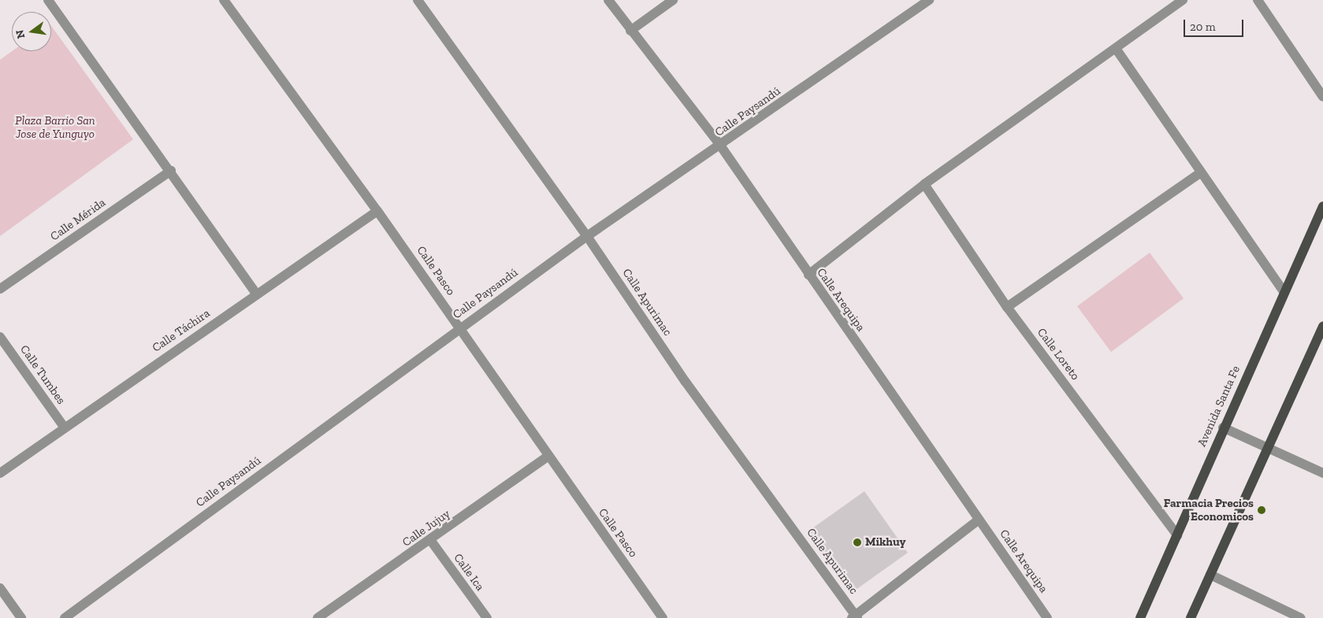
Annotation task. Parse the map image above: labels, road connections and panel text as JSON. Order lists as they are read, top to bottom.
{
  "streets": {
    "main road": ["Avenida Santa Fe"],
    "street": [
      "Calle Paysandú",
      "Calle Mérida",
      "Calle Pasco",
      "Calle Arequipa",
      "Calle Apurimac",
      "Calle Táchira",
      "Calle Loreto",
      "Calle Tumbes",
      "Calle Jujuy",
      "Calle Ica"
    ]
  },
  "crossings": [
    ["Calle Paysandú", "Calle Pasco"],
    ["Calle Paysandú", "Calle Arequipa"],
    ["Calle Paysandú", "Calle Apurimac"],
    ["Calle Pasco", "Calle Táchira"],
    ["Calle Pasco", "Calle Jujuy"],
    ["Calle Táchira", "Calle Tumbes"],
    ["Calle Loreto", "Avenida Santa Fe"],
    ["Calle Jujuy", "Calle Ica"]
  ],
  "parks": ["Plaza Barrio San Jose de Yunguyo"],
  "places": ["Farmacia Precios Economicos", "Mikhuy"],
  "scale_bar": "20 m",
  "north": "left"
}
